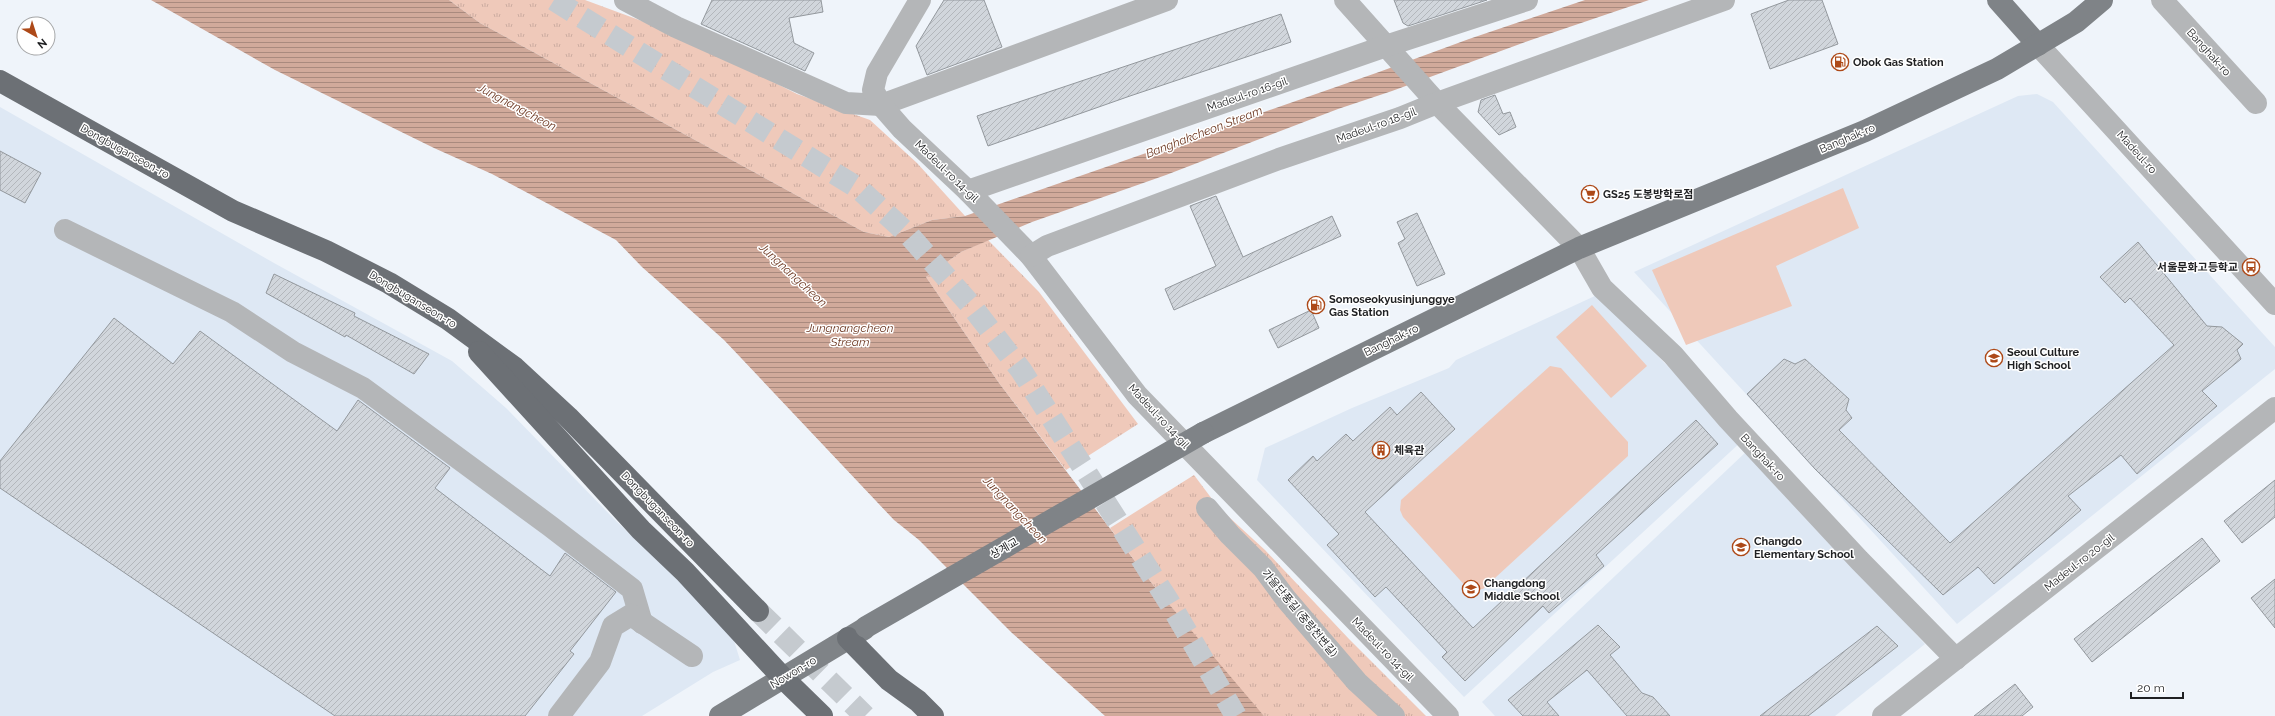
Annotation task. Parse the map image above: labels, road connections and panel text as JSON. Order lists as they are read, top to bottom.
{
  "streets": {
    "highway": ["Dongbuganseon-ro"],
    "main road": [
      "Banghak-ro",
      "Madeul-ro",
      "상계교",
      "Nowon-ro"
    ],
    "street": [
      "Madeul-ro 16-gil",
      "Madeul-ro 18-gil",
      "Madeul-ro 14-gil",
      "Madeul-ro 20-gil",
      "가을단풍길 (중랑천변길)"
    ]
  },
  "crossings": [
    ["Banghak-ro", "Madeul-ro 16-gil"],
    ["Banghak-ro", "Madeul-ro 18-gil"],
    ["Banghak-ro", "Madeul-ro"],
    ["Banghak-ro", "상계교"],
    ["Banghak-ro", "Madeul-ro 20-gil"],
    ["Madeul-ro 16-gil", "Madeul-ro 14-gil"],
    ["Madeul-ro 18-gil", "Madeul-ro 14-gil"],
    ["상계교", "Nowon-ro"]
  ],
  "water": ["Jungnangcheon", "Banghakcheon Stream", "Jungnangcheon Stream"],
  "places": {
    "fuel station": ["Obok Gas Station", "Somoseokyusinjunggye Gas Station"],
    "supermarket": ["GS25 도봉방학로점"],
    "bus stop": ["서울문화고등학교"],
    "school or university": ["Seoul Culture High School", "Changdo Elementary School", "Changdong Middle School"],
    "building": ["체육관"]
  },
  "scale_bar": "20 m",
  "north": "bottom right"
}
